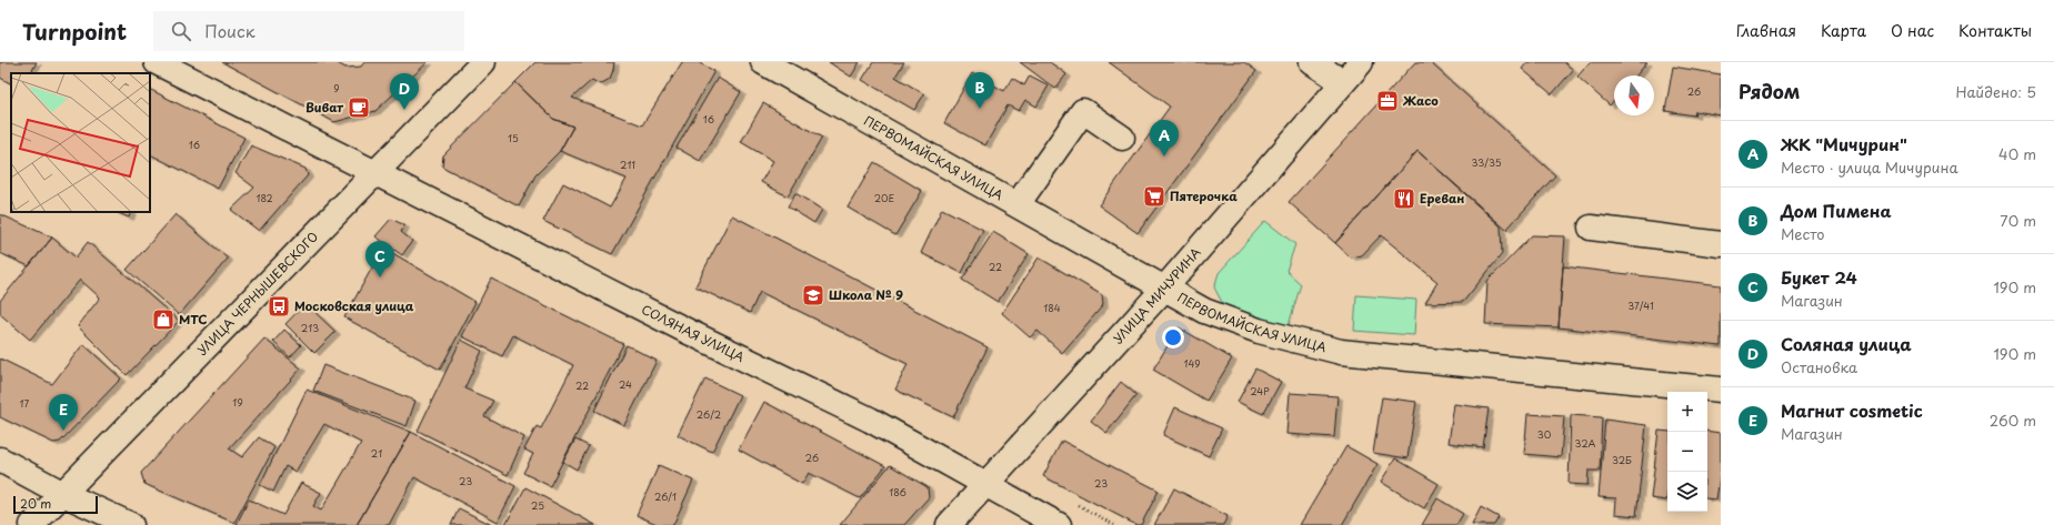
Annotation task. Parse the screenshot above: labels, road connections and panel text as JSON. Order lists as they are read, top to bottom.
{
  "streets": {
    "street": [
      "ПЕРВОМАЙСКАЯ УЛИЦА",
      "УЛИЦА ЧЕРНЫШЕВСКОГО",
      "УЛИЦА МИЧУРИНА",
      "СОЛЯНАЯ УЛИЦА"
    ]
  },
  "crossings": [
    ["ПЕРВОМАЙСКАЯ УЛИЦА", "УЛИЦА МИЧУРИНА"],
    ["УЛИЦА ЧЕРНЫШЕВСКОГО", "СОЛЯНАЯ УЛИЦА"],
    ["УЛИЦА МИЧУРИНА", "СОЛЯНАЯ УЛИЦА"]
  ],
  "places": {
    "office": ["Жасо"],
    "cafe": ["Виват"],
    "supermarket": ["Пятерочка"],
    "restaurant": ["Ереван"],
    "school or university": ["Школа № 9"],
    "bus stop": ["Московская улица"],
    "shop": ["МТС"]
  },
  "house_numbers": [
    "9",
    "26",
    "16",
    "15",
    "16",
    "33/35",
    "211",
    "182",
    "20Е",
    "22",
    "37/41",
    "184",
    "213",
    "149",
    "24",
    "22",
    "24Р",
    "19",
    "17",
    "26/2",
    "30",
    "32А",
    "21",
    "26",
    "32Б",
    "23",
    "23",
    "186",
    "26/1",
    "25"
  ],
  "scale_bar": "20 m",
  "north": "bottom",
  "page": {
    "header": "Turnpoint",
    "search": "Поиск",
    "nav": [
      "Главная",
      "Карта",
      "О нас",
      "Контакты"
    ],
    "heading": ["Рядом", "Найдено: 5"],
    "pins": [
      "B",
      "D",
      "A",
      "C",
      "E"
    ],
    "list": [
      {
        "mark": "A",
        "name": "ЖК \"Мичурин\"",
        "note": "Место · улица Мичурина",
        "value": "40 m"
      },
      {
        "mark": "B",
        "name": "Дом Пимена",
        "note": "Место",
        "value": "70 m"
      },
      {
        "mark": "C",
        "name": "Букет 24",
        "note": "Магазин",
        "value": "190 m"
      },
      {
        "mark": "D",
        "name": "Соляная улица",
        "note": "Остановка",
        "value": "190 m"
      },
      {
        "mark": "E",
        "name": "Магнит cosmetic",
        "note": "Магазин",
        "value": "260 m"
      }
    ],
    "map_buttons": ["+", "−"],
    "scale": "20 m"
  }
}
